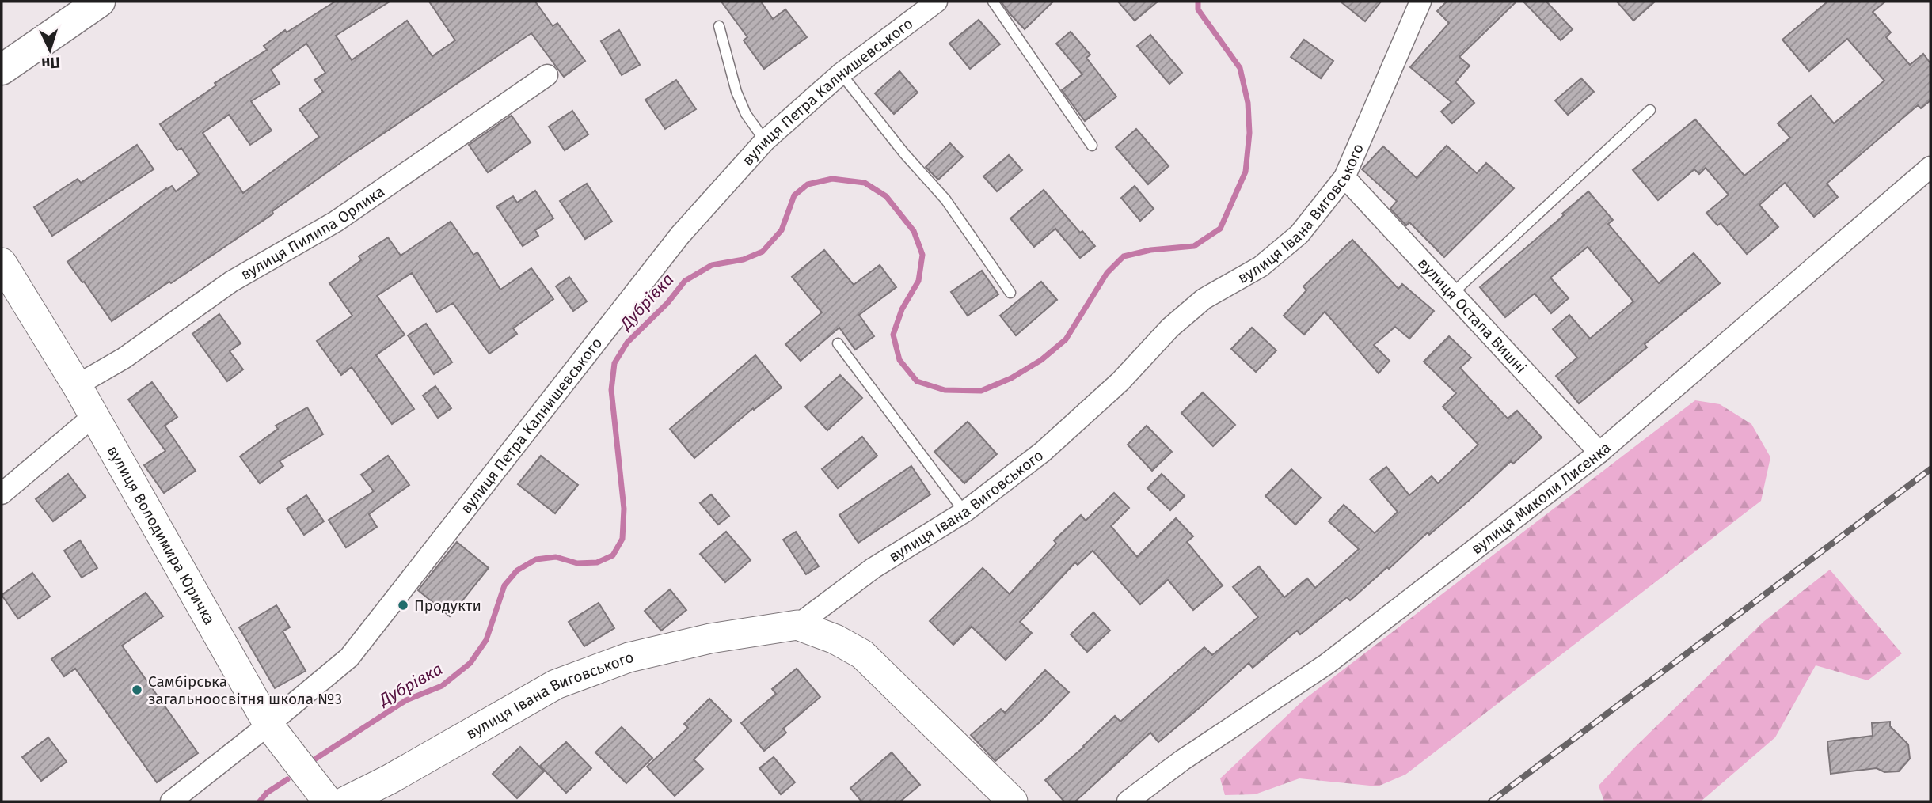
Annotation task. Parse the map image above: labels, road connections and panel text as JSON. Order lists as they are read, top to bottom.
{
  "streets": {
    "main road": ["вулиця Івана Виговського", "вулиця Володимира Юричка"],
    "street": [
      "вулиця Петра Калнишевського",
      "вулиця Пилипа Орлика",
      "вулиця Остапа Вишні",
      "вулиця Миколи Лисенка"
    ]
  },
  "crossings": [
    ["вулиця Петра Калнишевського", "вулиця Володимира Юричка"],
    ["вулиця Івана Виговського", "вулиця Остапа Вишні"],
    ["вулиця Пилипа Орлика", "вулиця Володимира Юричка"],
    ["вулиця Остапа Вишні", "вулиця Миколи Лисенка"]
  ],
  "water": ["Дубрівка"],
  "places": ["Продукти", "Самбірська загальноосвітня школа №3"],
  "north": "bottom"
}
